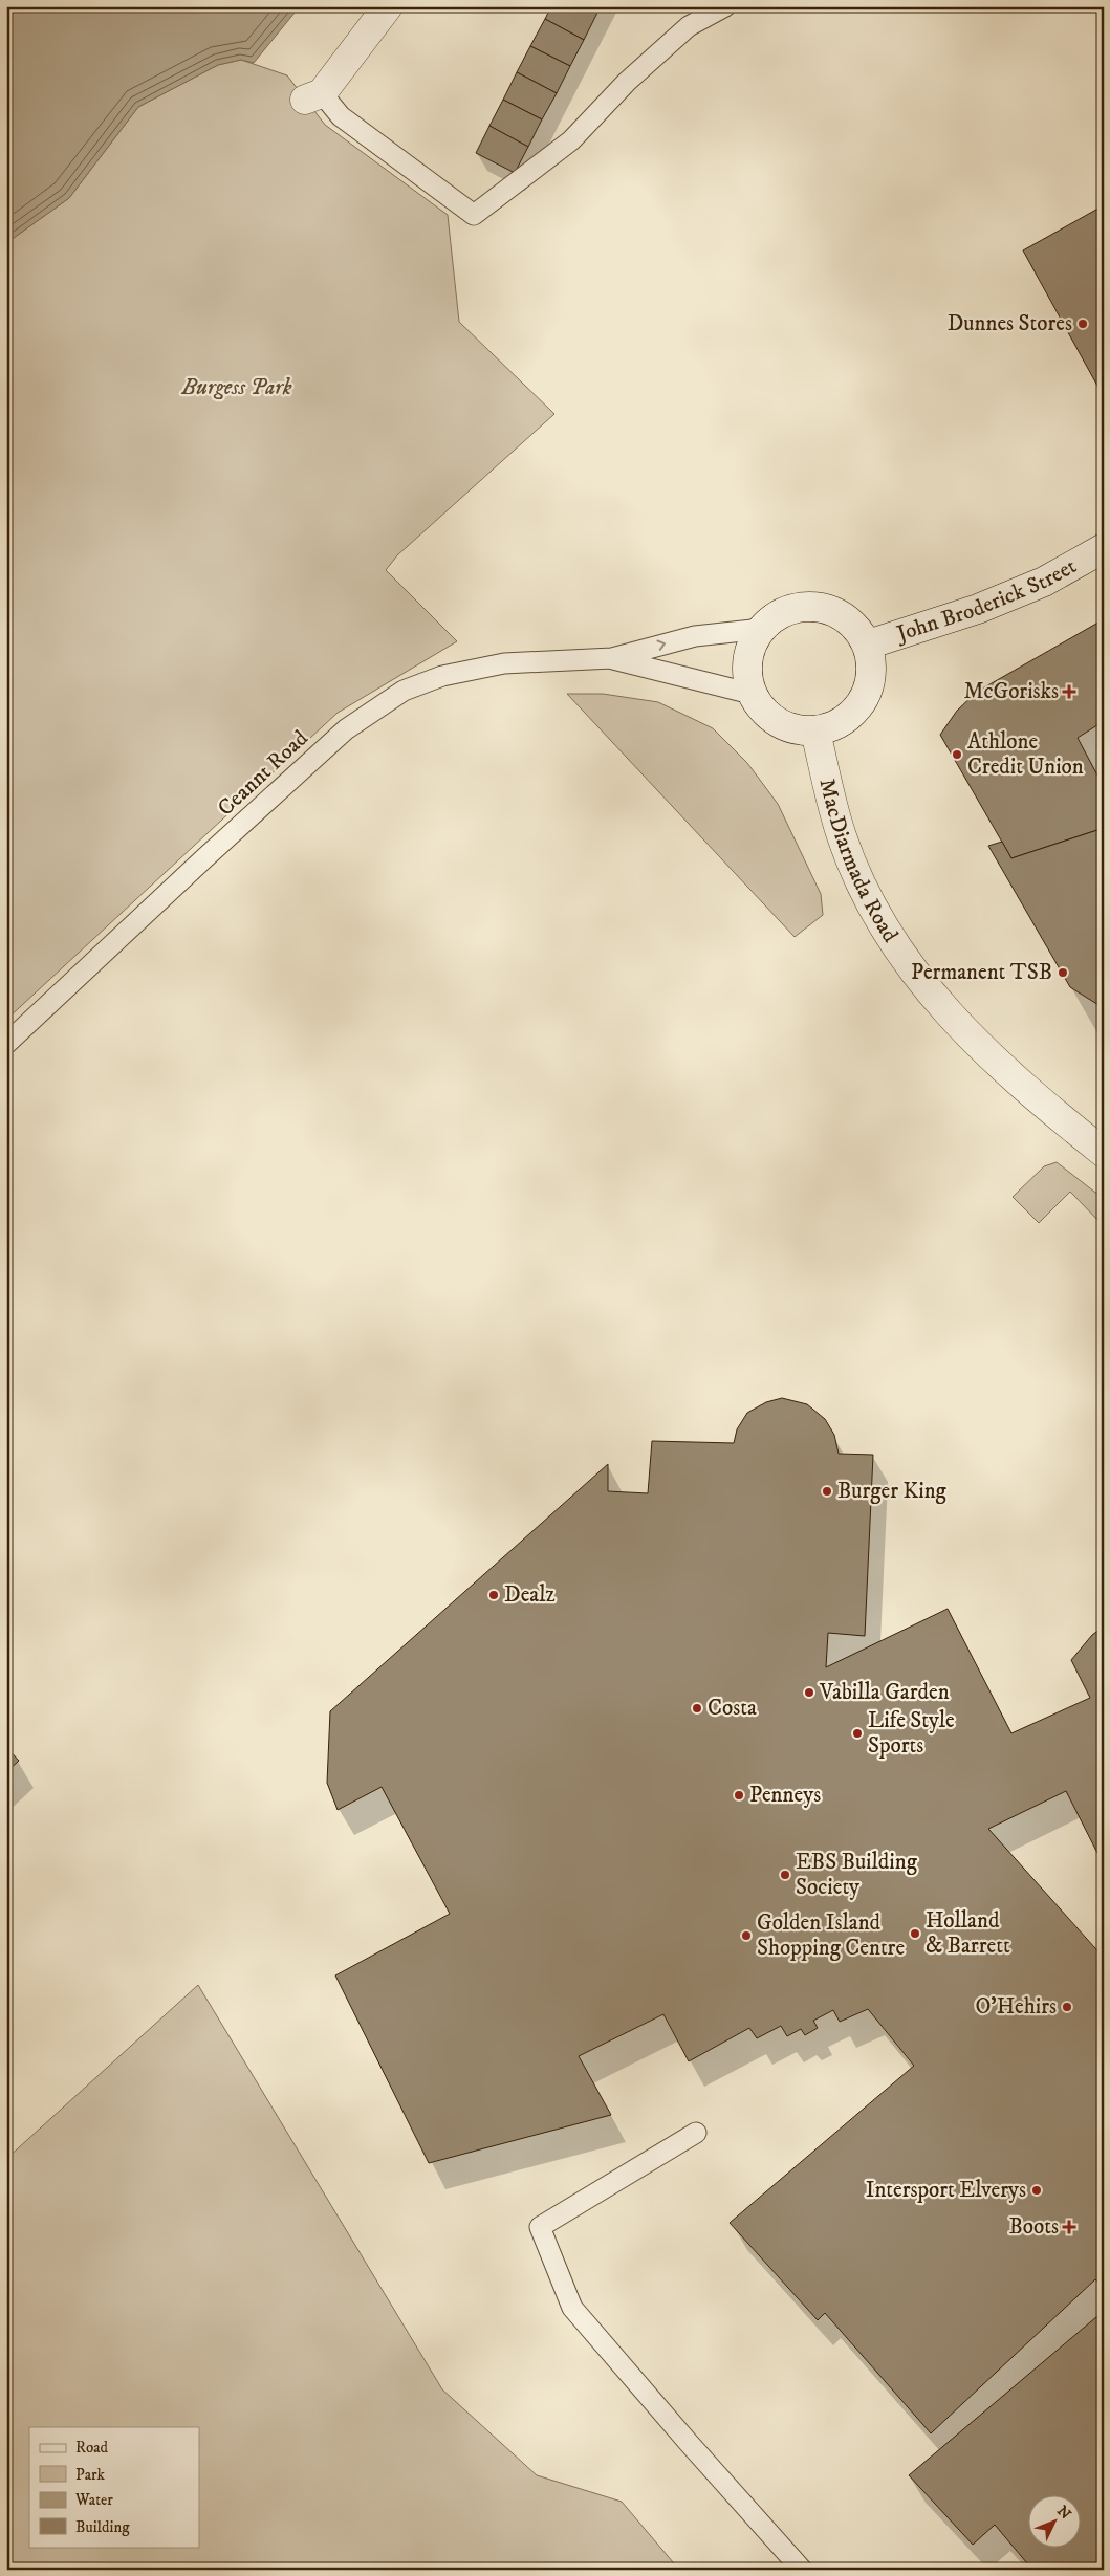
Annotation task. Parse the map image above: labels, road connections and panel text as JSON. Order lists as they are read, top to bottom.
{
  "streets": {
    "street": ["John Broderick Street", "MacDiarmada Road"],
    "lane": ["Ceannt Road"]
  },
  "crossings": [
    ["John Broderick Street", "Ceannt Road"],
    ["John Broderick Street", "MacDiarmada Road"],
    ["Ceannt Road", "MacDiarmada Road"]
  ],
  "parks": ["Burgess Park"],
  "places": {
    "other": [
      "Dunnes Stores",
      "Athlone Credit Union",
      "Permanent TSB",
      "Burger King",
      "Dealz",
      "Vabilla Garden",
      "Costa",
      "Life Style Sports",
      "Penneys",
      "EBS Building Society",
      "Holland & Barrett",
      "Golden Island Shopping Centre",
      "O’Hehirs",
      "Intersport Elverys"
    ],
    "health": ["McGorisks", "Boots"]
  },
  "legend": [
    "Road",
    "Park",
    "Water",
    "Building"
  ],
  "north": "top right"
}
